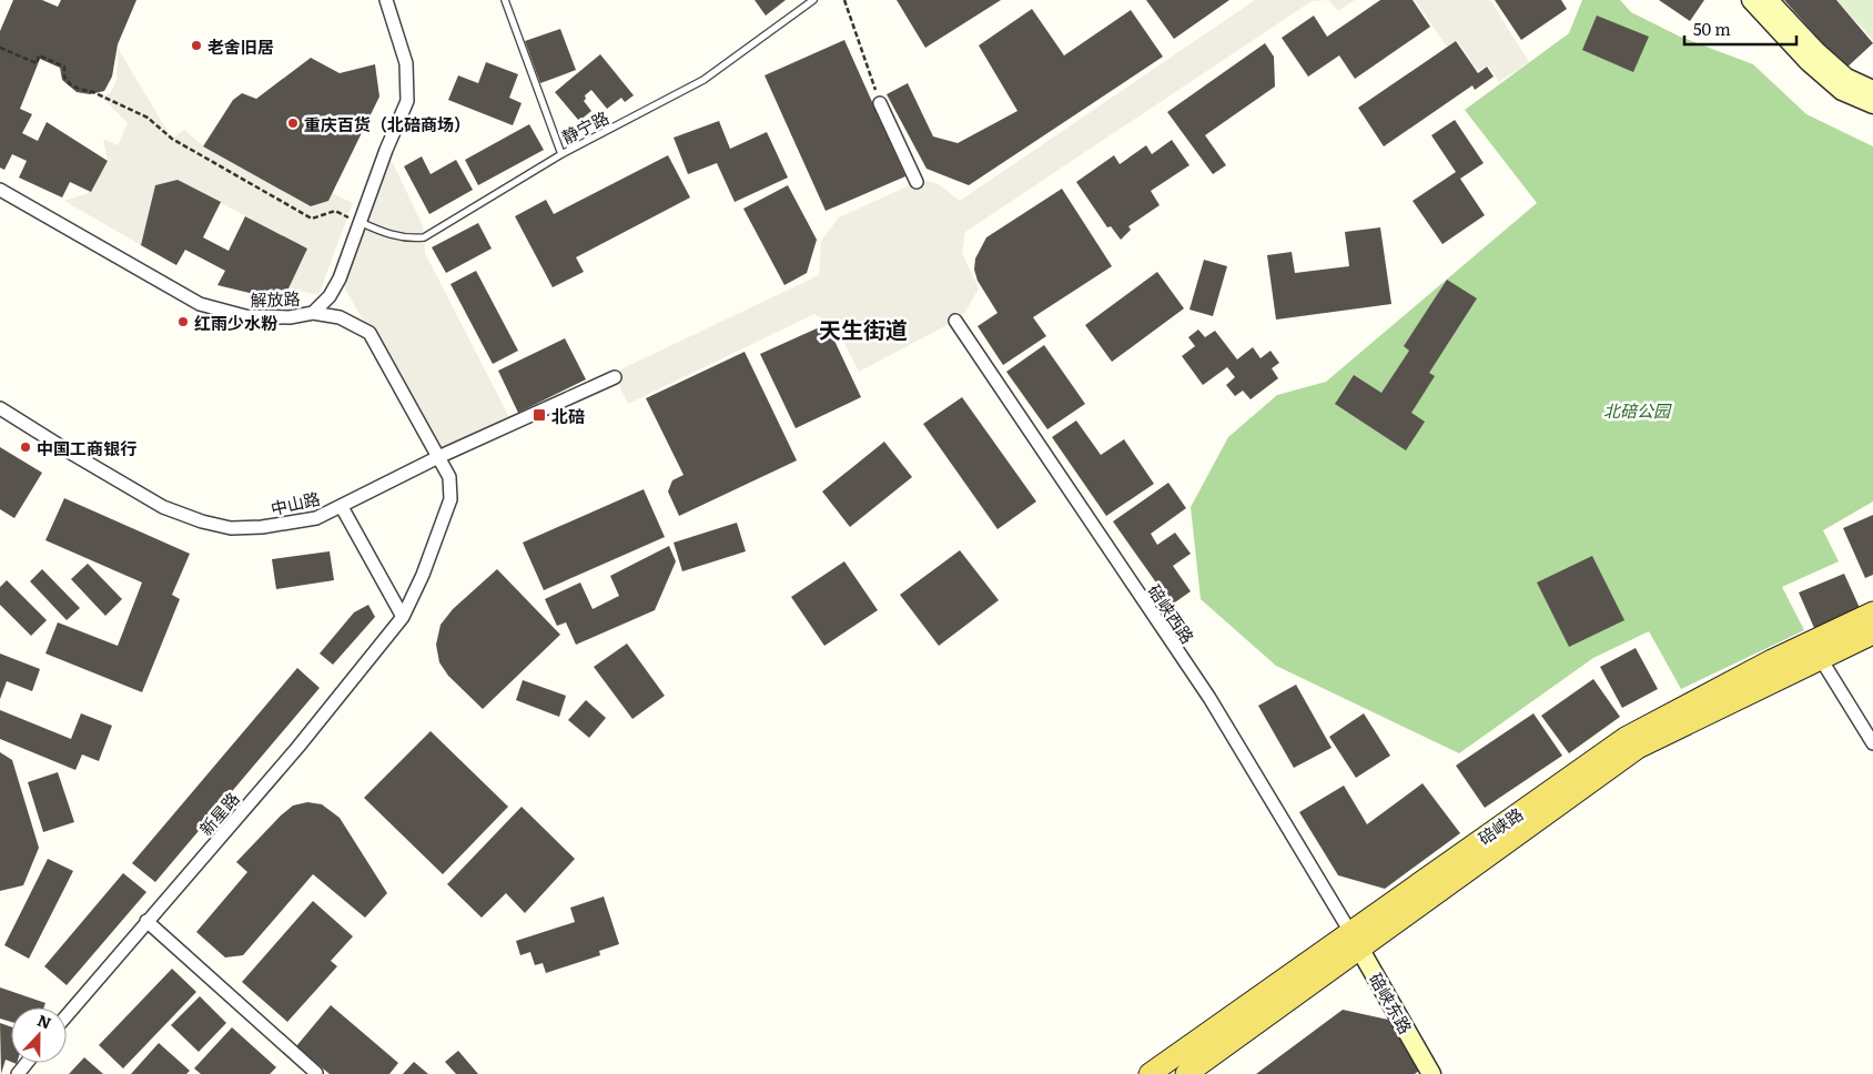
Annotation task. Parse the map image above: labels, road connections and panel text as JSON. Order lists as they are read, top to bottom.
{
  "streets": {
    "main road": ["碚峡路"],
    "street": [
      "解放路",
      "中山路",
      "碚峡西路",
      "新星路",
      "碚峡东路"
    ],
    "lane": ["静宁路"]
  },
  "crossings": [
    ["静宁路", "解放路"],
    ["解放路", "新星路"],
    ["中山路", "新星路"],
    ["碚峡西路", "碚峡路"],
    ["碚峡西路", "碚峡东路"],
    ["碚峡路", "碚峡东路"]
  ],
  "districts": ["天生街道"],
  "parks": ["北碚公园"],
  "places": {
    "other": [
      "老舍旧居",
      "重庆百货（北碚商场）",
      "红雨少水粉",
      "中国工商银行"
    ],
    "transit": ["北碚"]
  },
  "scale_bar": "50 m",
  "north": "top"
}
